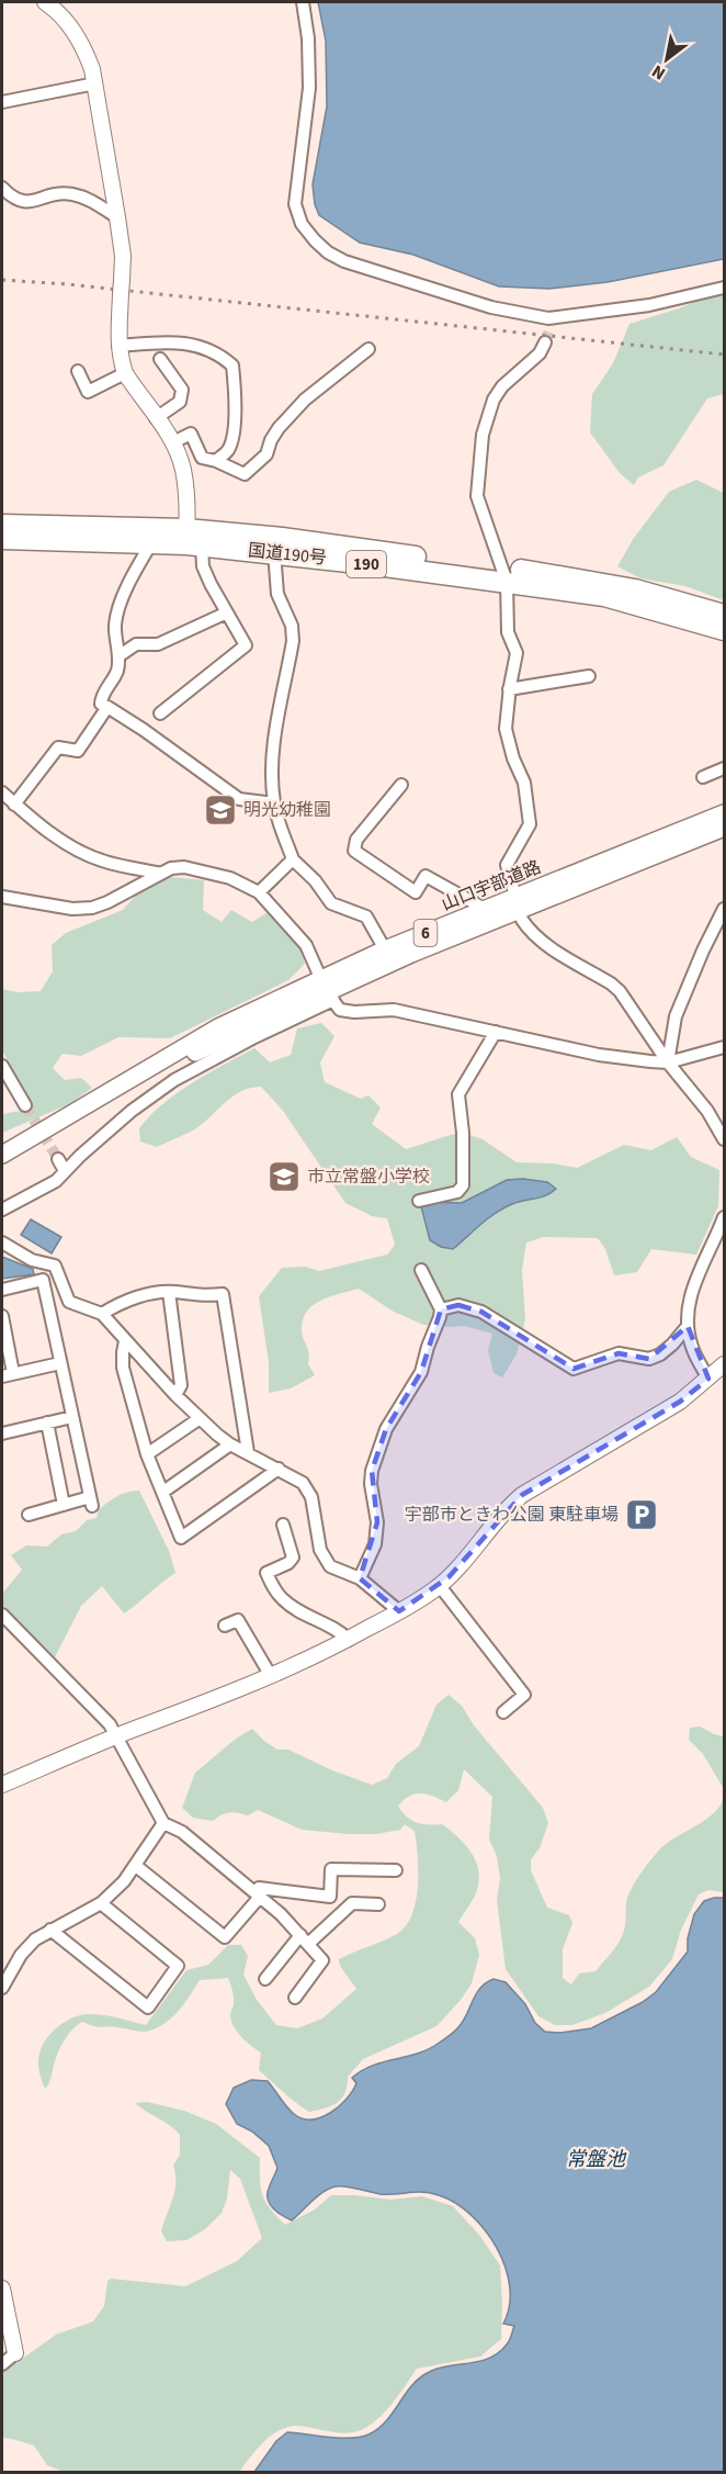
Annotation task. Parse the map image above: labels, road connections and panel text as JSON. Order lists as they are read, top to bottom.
{
  "streets": {
    "highway": ["国道190号", "190"],
    "main road": ["山口宇部道路", "6"]
  },
  "water": ["常盤池"],
  "places": {
    "school or university": ["明光幼稚園", "市立常盤小学校"],
    "parking": ["宇部市ときわ公園 東駐車場"]
  },
  "north": "bottom left"
}
